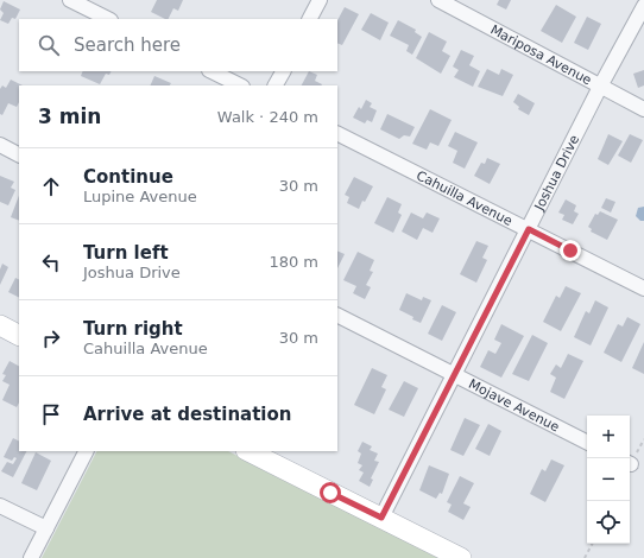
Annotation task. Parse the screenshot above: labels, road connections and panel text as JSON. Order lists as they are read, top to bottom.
{
  "streets": {
    "street": [
      "Mariposa Avenue",
      "Joshua Drive",
      "Cahuilla Avenue",
      "Mojave Avenue"
    ]
  },
  "crossings": [
    ["Mariposa Avenue", "Joshua Drive"],
    ["Joshua Drive", "Cahuilla Avenue"],
    ["Joshua Drive", "Mojave Avenue"]
  ],
  "page": {
    "search": "Search here",
    "heading": ["3 min", "Walk · 240 m"],
    "list": [
      ["Continue", "Lupine Avenue", "30 m"],
      ["Turn left", "Joshua Drive", "180 m"],
      ["Turn right", "Cahuilla Avenue", "30 m"],
      "Arrive at destination"
    ],
    "map_buttons": ["+", "−"]
  }
}
